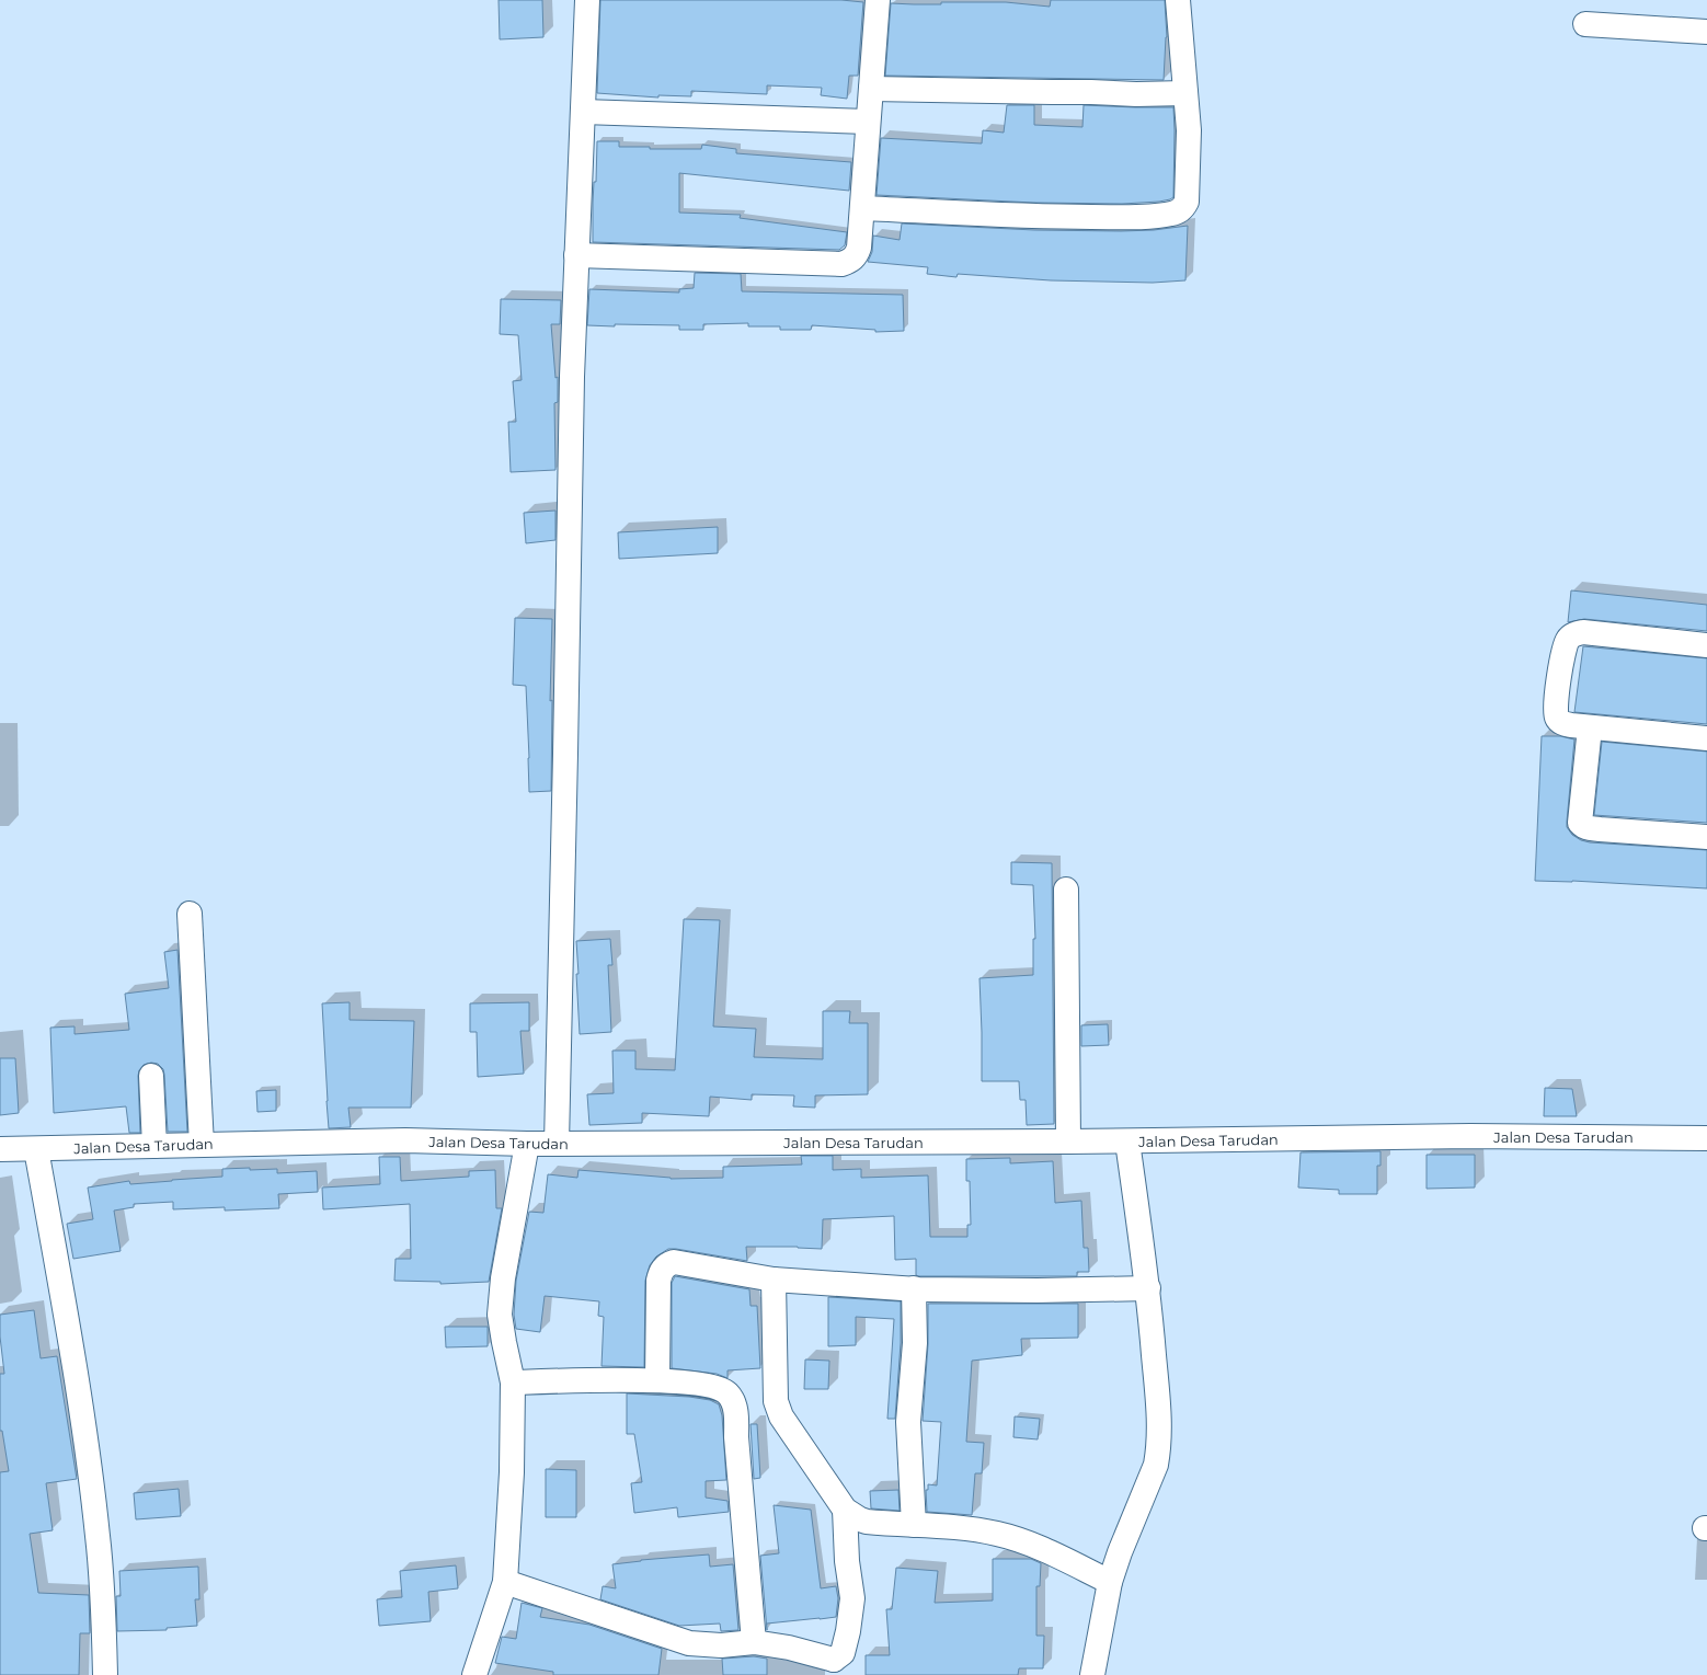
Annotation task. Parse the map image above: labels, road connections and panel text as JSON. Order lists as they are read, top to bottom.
{
  "streets": {
    "street": ["Jalan Desa Tarudan"]
  }
}
